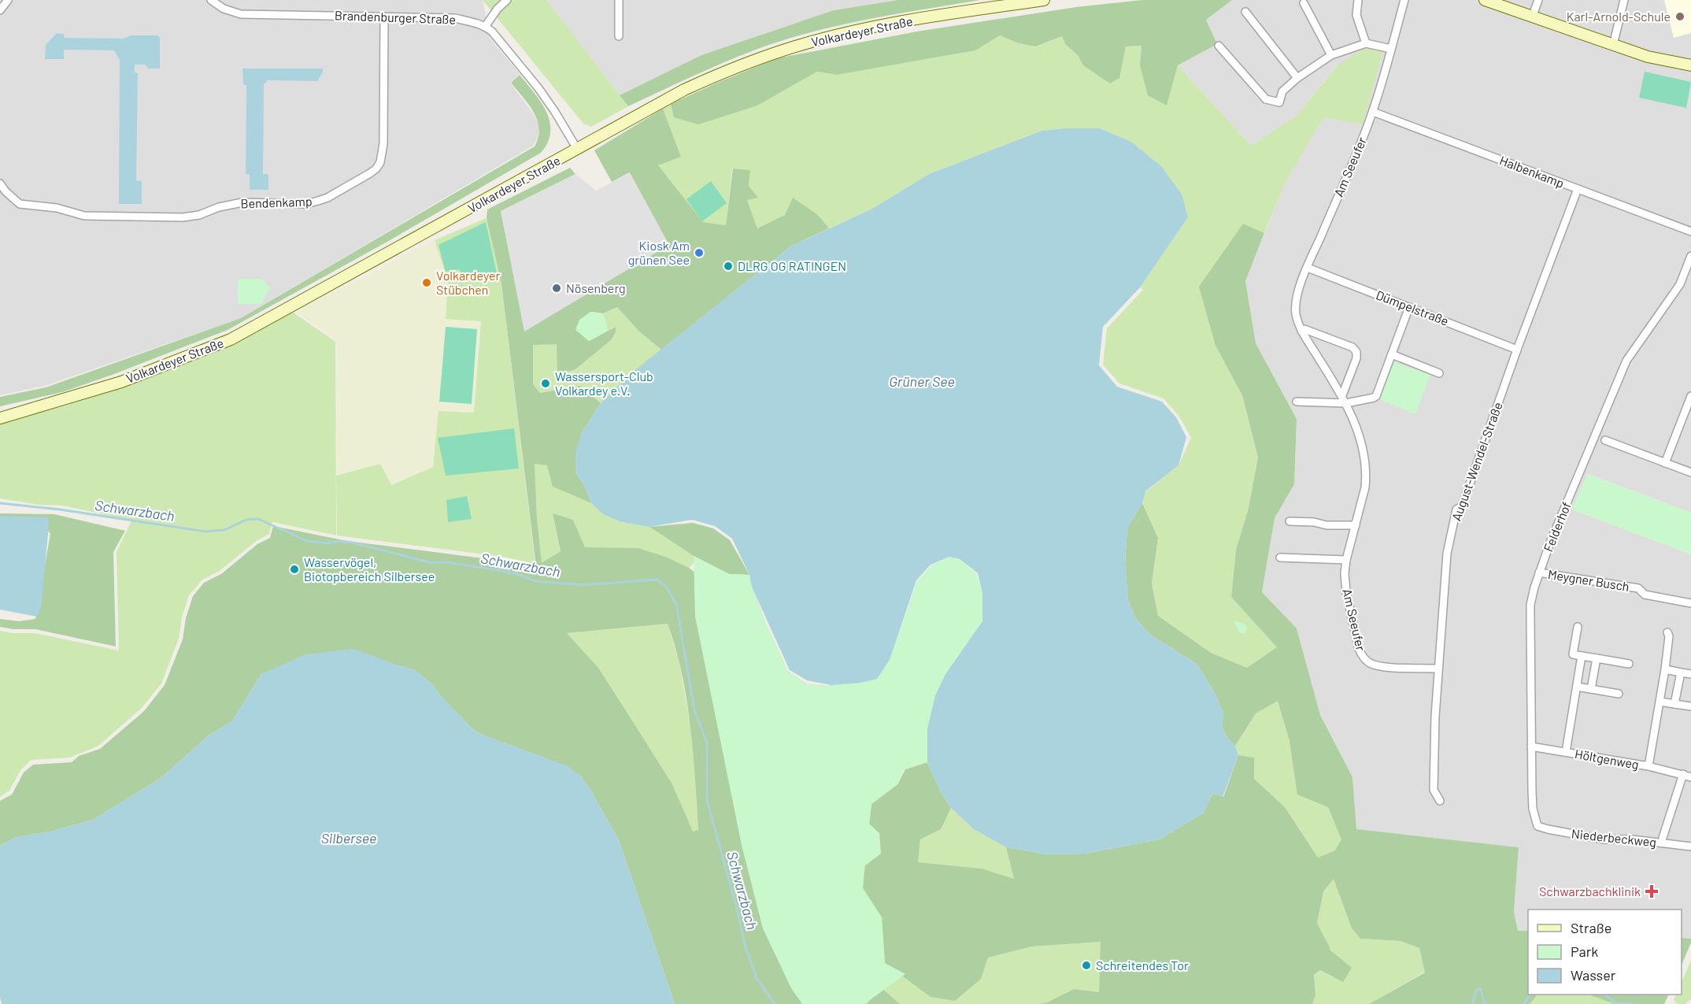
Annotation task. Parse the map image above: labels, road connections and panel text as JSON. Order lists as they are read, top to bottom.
{
  "streets": {
    "main road": ["Volkardeyer Straße"],
    "street": [
      "Brandenburger Straße",
      "Am Seeufer",
      "Halbenkamp",
      "Bendenkamp",
      "Dümpelstraße",
      "August-Wendel-Straße",
      "Felderhof",
      "Meygner Busch",
      "Höltgenweg",
      "Niederbeckweg"
    ]
  },
  "crossings": [
    ["Brandenburger Straße", "Volkardeyer Straße"],
    ["Brandenburger Straße", "Bendenkamp"],
    ["Am Seeufer", "Halbenkamp"],
    ["Am Seeufer", "Dümpelstraße"],
    ["Am Seeufer", "August-Wendel-Straße"],
    ["Halbenkamp", "August-Wendel-Straße"],
    ["Dümpelstraße", "August-Wendel-Straße"],
    ["Felderhof", "Meygner Busch"],
    ["Felderhof", "Höltgenweg"],
    ["Felderhof", "Niederbeckweg"]
  ],
  "water": ["Grüner See", "Schwarzbach", "Silbersee"],
  "places": {
    "other": [
      "Karl-Arnold-Schule",
      "Kiosk Am grünen See",
      "DLRG OG RATINGEN",
      "Volkardeyer Stübchen",
      "Nösenberg",
      "Wassersport-Club Volkardey e.V.",
      "Wasservögel, Biotopbereich Silbersee",
      "Schreitendes Tor"
    ],
    "health": ["Schwarzbachklinik"]
  },
  "legend": ["Straße", "Park", "Wasser"]
}
